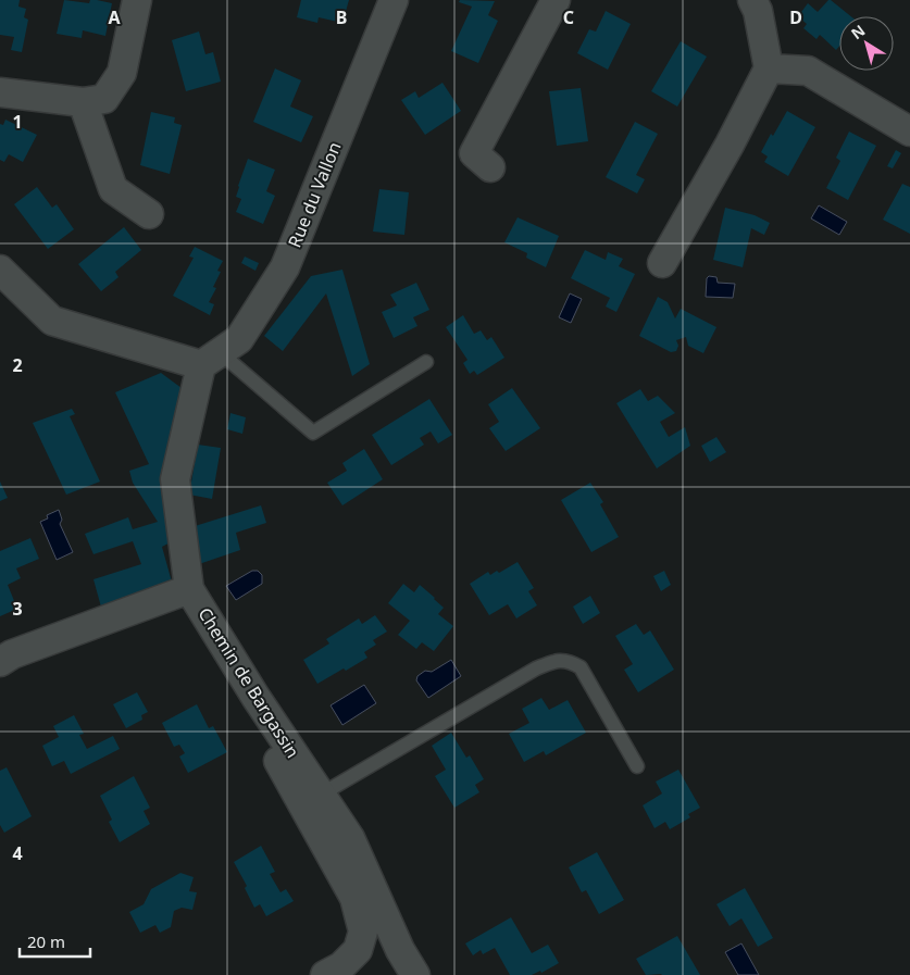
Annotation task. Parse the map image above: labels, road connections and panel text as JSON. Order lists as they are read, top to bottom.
{
  "streets": {
    "street": ["Rue du Vallon", "Chemin de Bargassin"]
  },
  "crossings": [
    ["Rue du Vallon", "Chemin de Bargassin"]
  ],
  "scale_bar": "20 m",
  "north": "top left",
  "grid": {
    "columns": [
      "A",
      "B",
      "C",
      "D"
    ],
    "rows": [
      "1",
      "2",
      "3",
      "4"
    ]
  }
}
